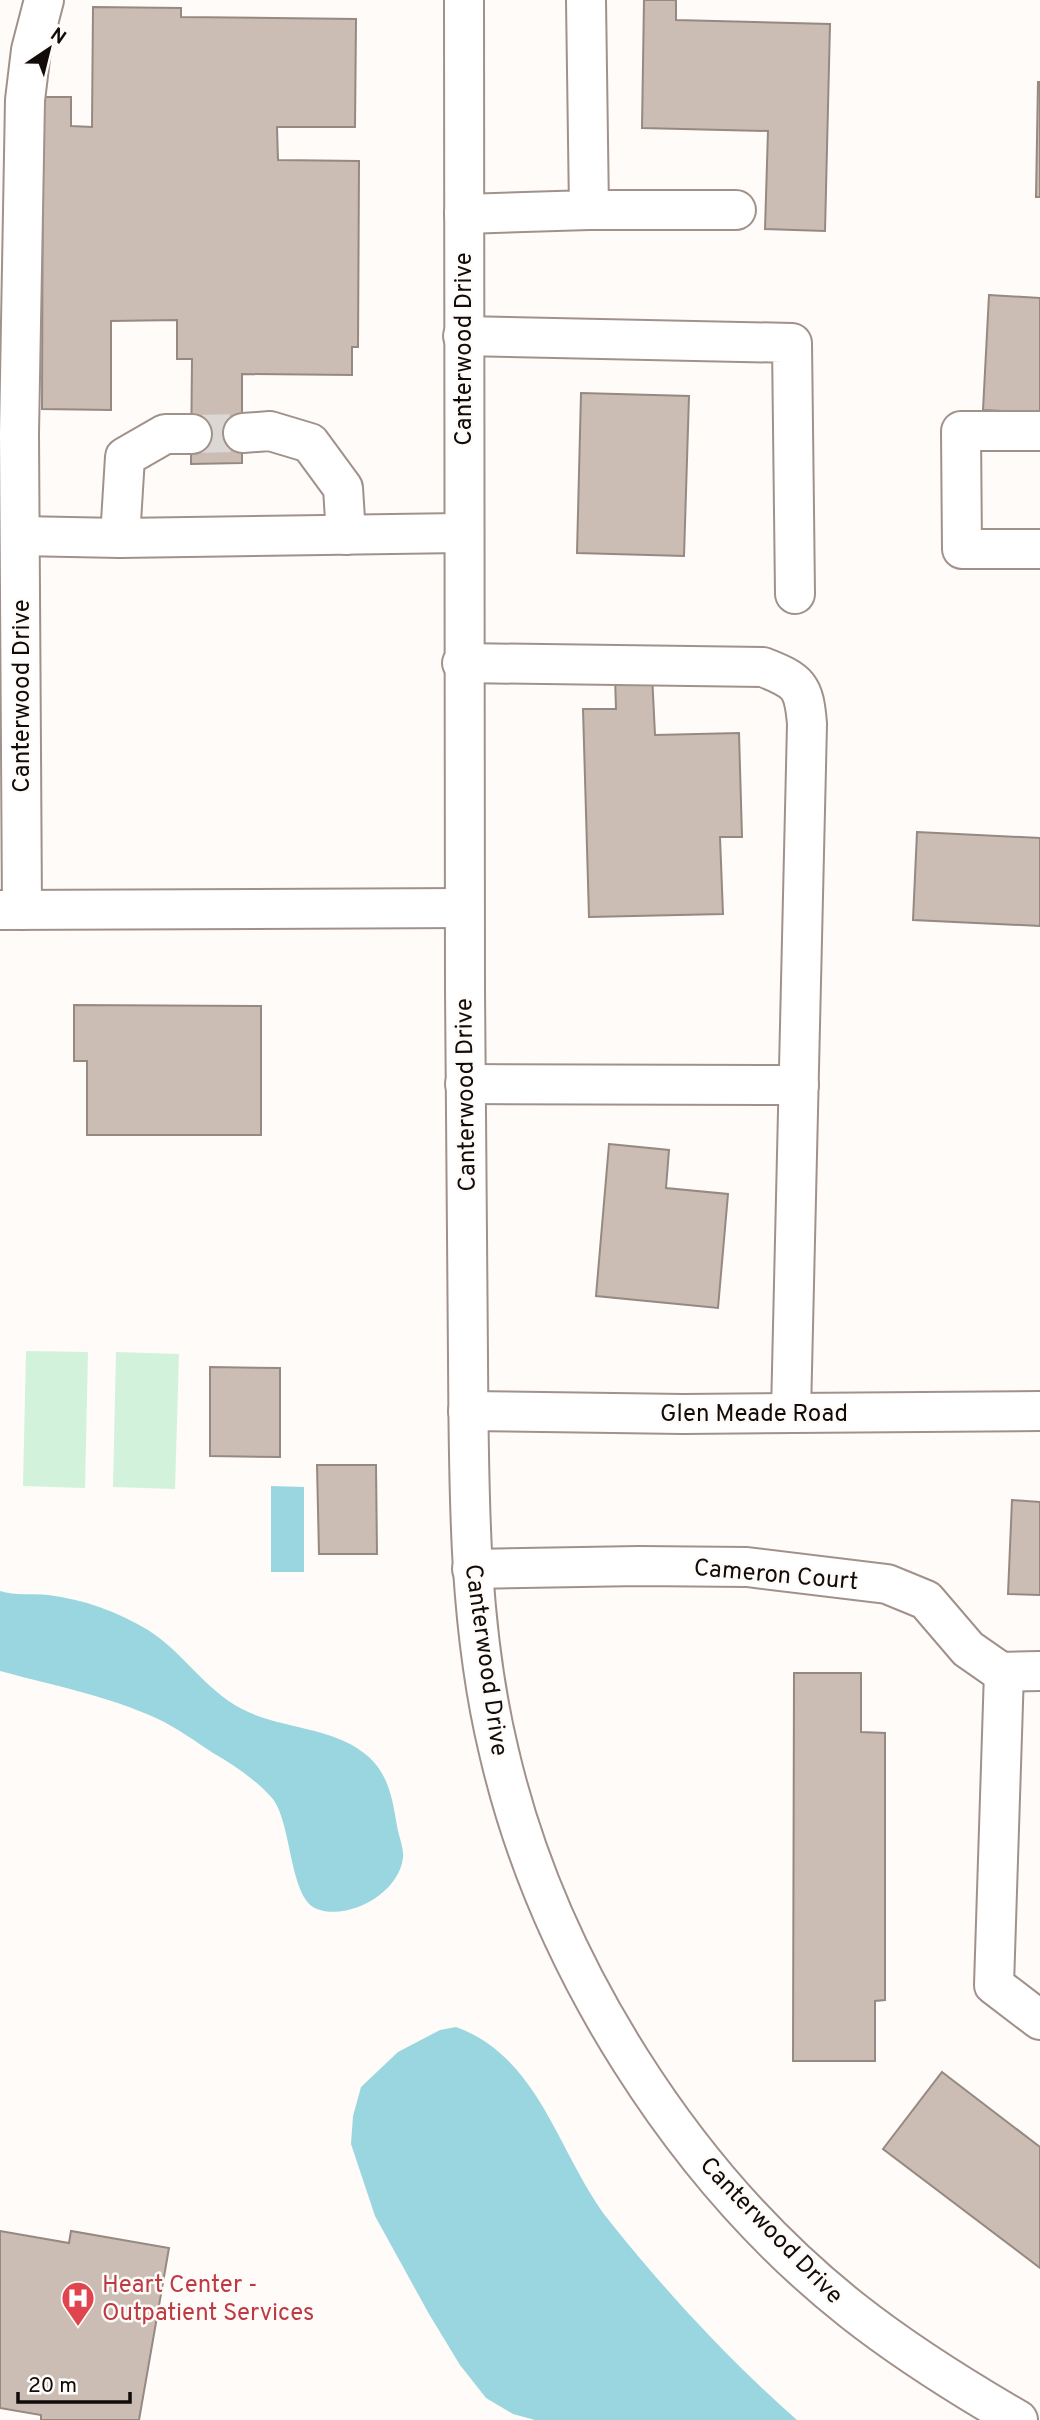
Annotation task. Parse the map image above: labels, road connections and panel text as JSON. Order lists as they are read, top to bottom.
{
  "streets": {
    "street": ["Canterwood Drive", "Glen Meade Road", "Cameron Court"]
  },
  "crossings": [
    ["Canterwood Drive", "Glen Meade Road"],
    ["Canterwood Drive", "Cameron Court"]
  ],
  "places": {
    "hospital": ["Heart Center - Outpatient Services"]
  },
  "scale_bar": "20 m",
  "north": "top right"
}
